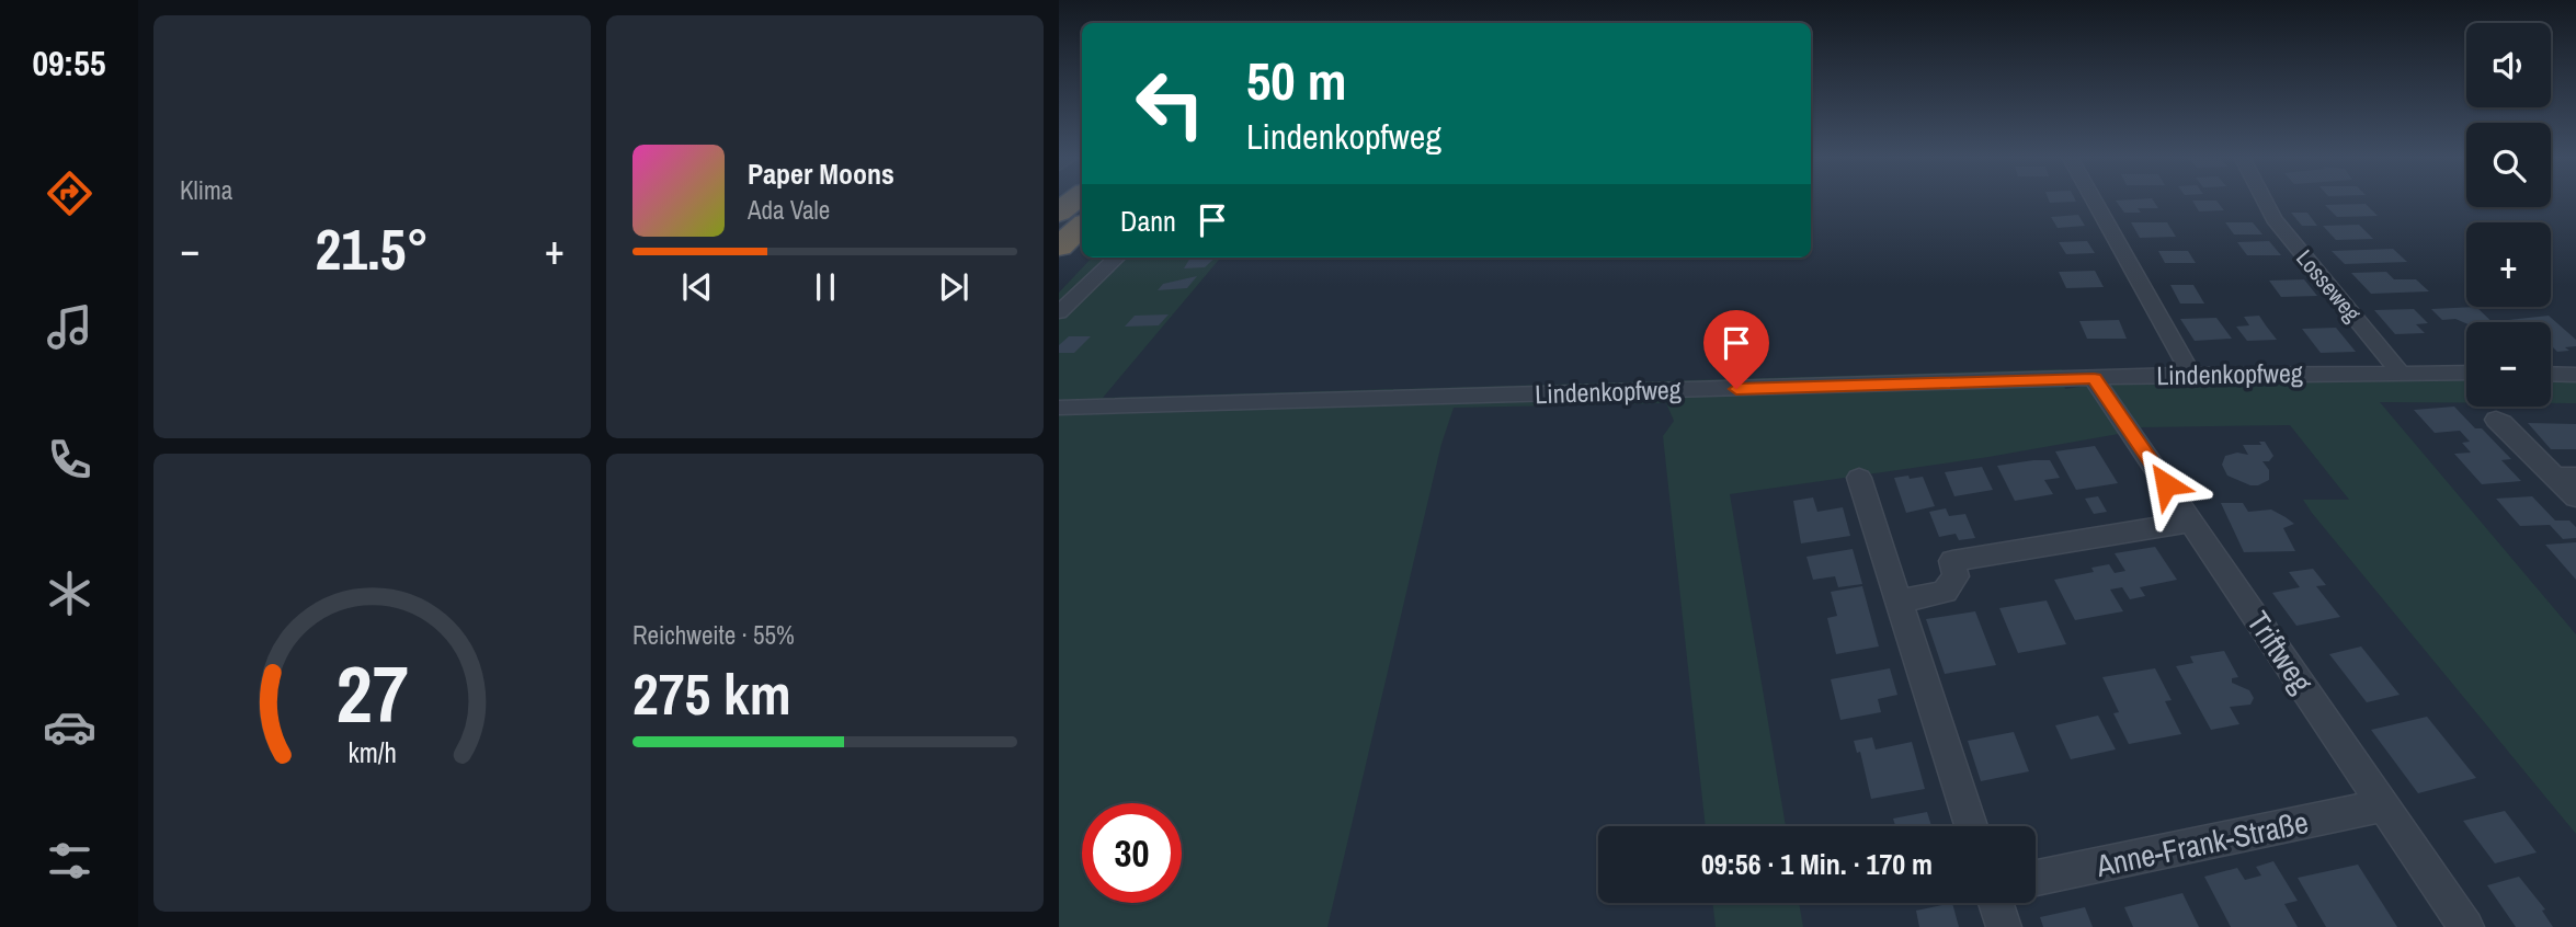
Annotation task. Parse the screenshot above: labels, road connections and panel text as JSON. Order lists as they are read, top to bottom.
{
  "streets": {
    "street": [
      "Losseweg",
      "Lindenkopfweg",
      "Triftweg",
      "Anne-Frank-Straße"
    ]
  },
  "crossings": [
    ["Losseweg", "Lindenkopfweg"],
    ["Lindenkopfweg", "Triftweg"],
    ["Triftweg", "Anne-Frank-Straße"]
  ],
  "page": {
    "tabs": "09:55",
    "tile": [
      "Klima",
      ["Reichweite · 55%", "275 km"]
    ],
    "map_buttons": ["+", "−"],
    "turn": ["50 m", "Lindenkopfweg"],
    "song": ["Paper Moons", "Ada Vale"],
    "then": "Dann",
    "heat": ["−", "21.5°", "+"],
    "limit": "30",
    "trip": "09:56 · 1 Min. · 170 m",
    "gauge": ["27", "km/h"]
  }
}
